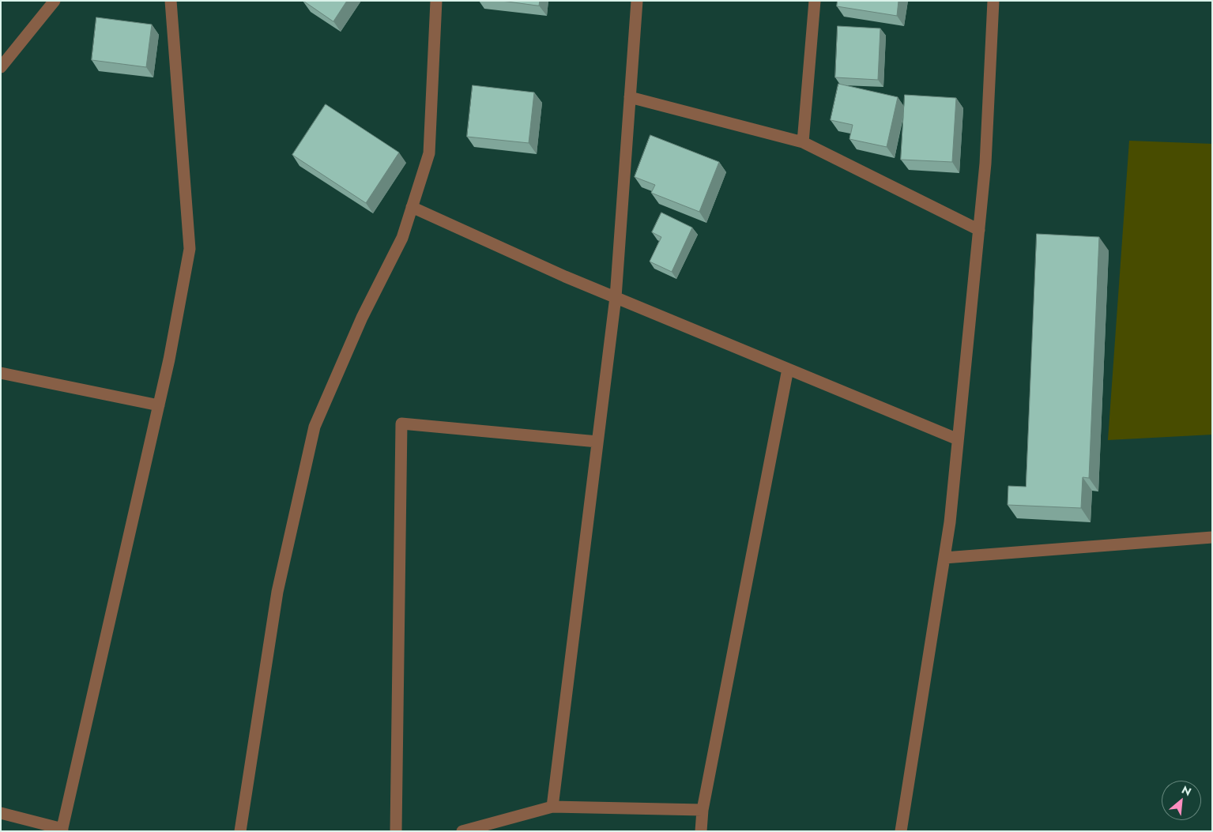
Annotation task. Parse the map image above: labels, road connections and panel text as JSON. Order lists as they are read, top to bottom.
{
  "north": "top right"
}
